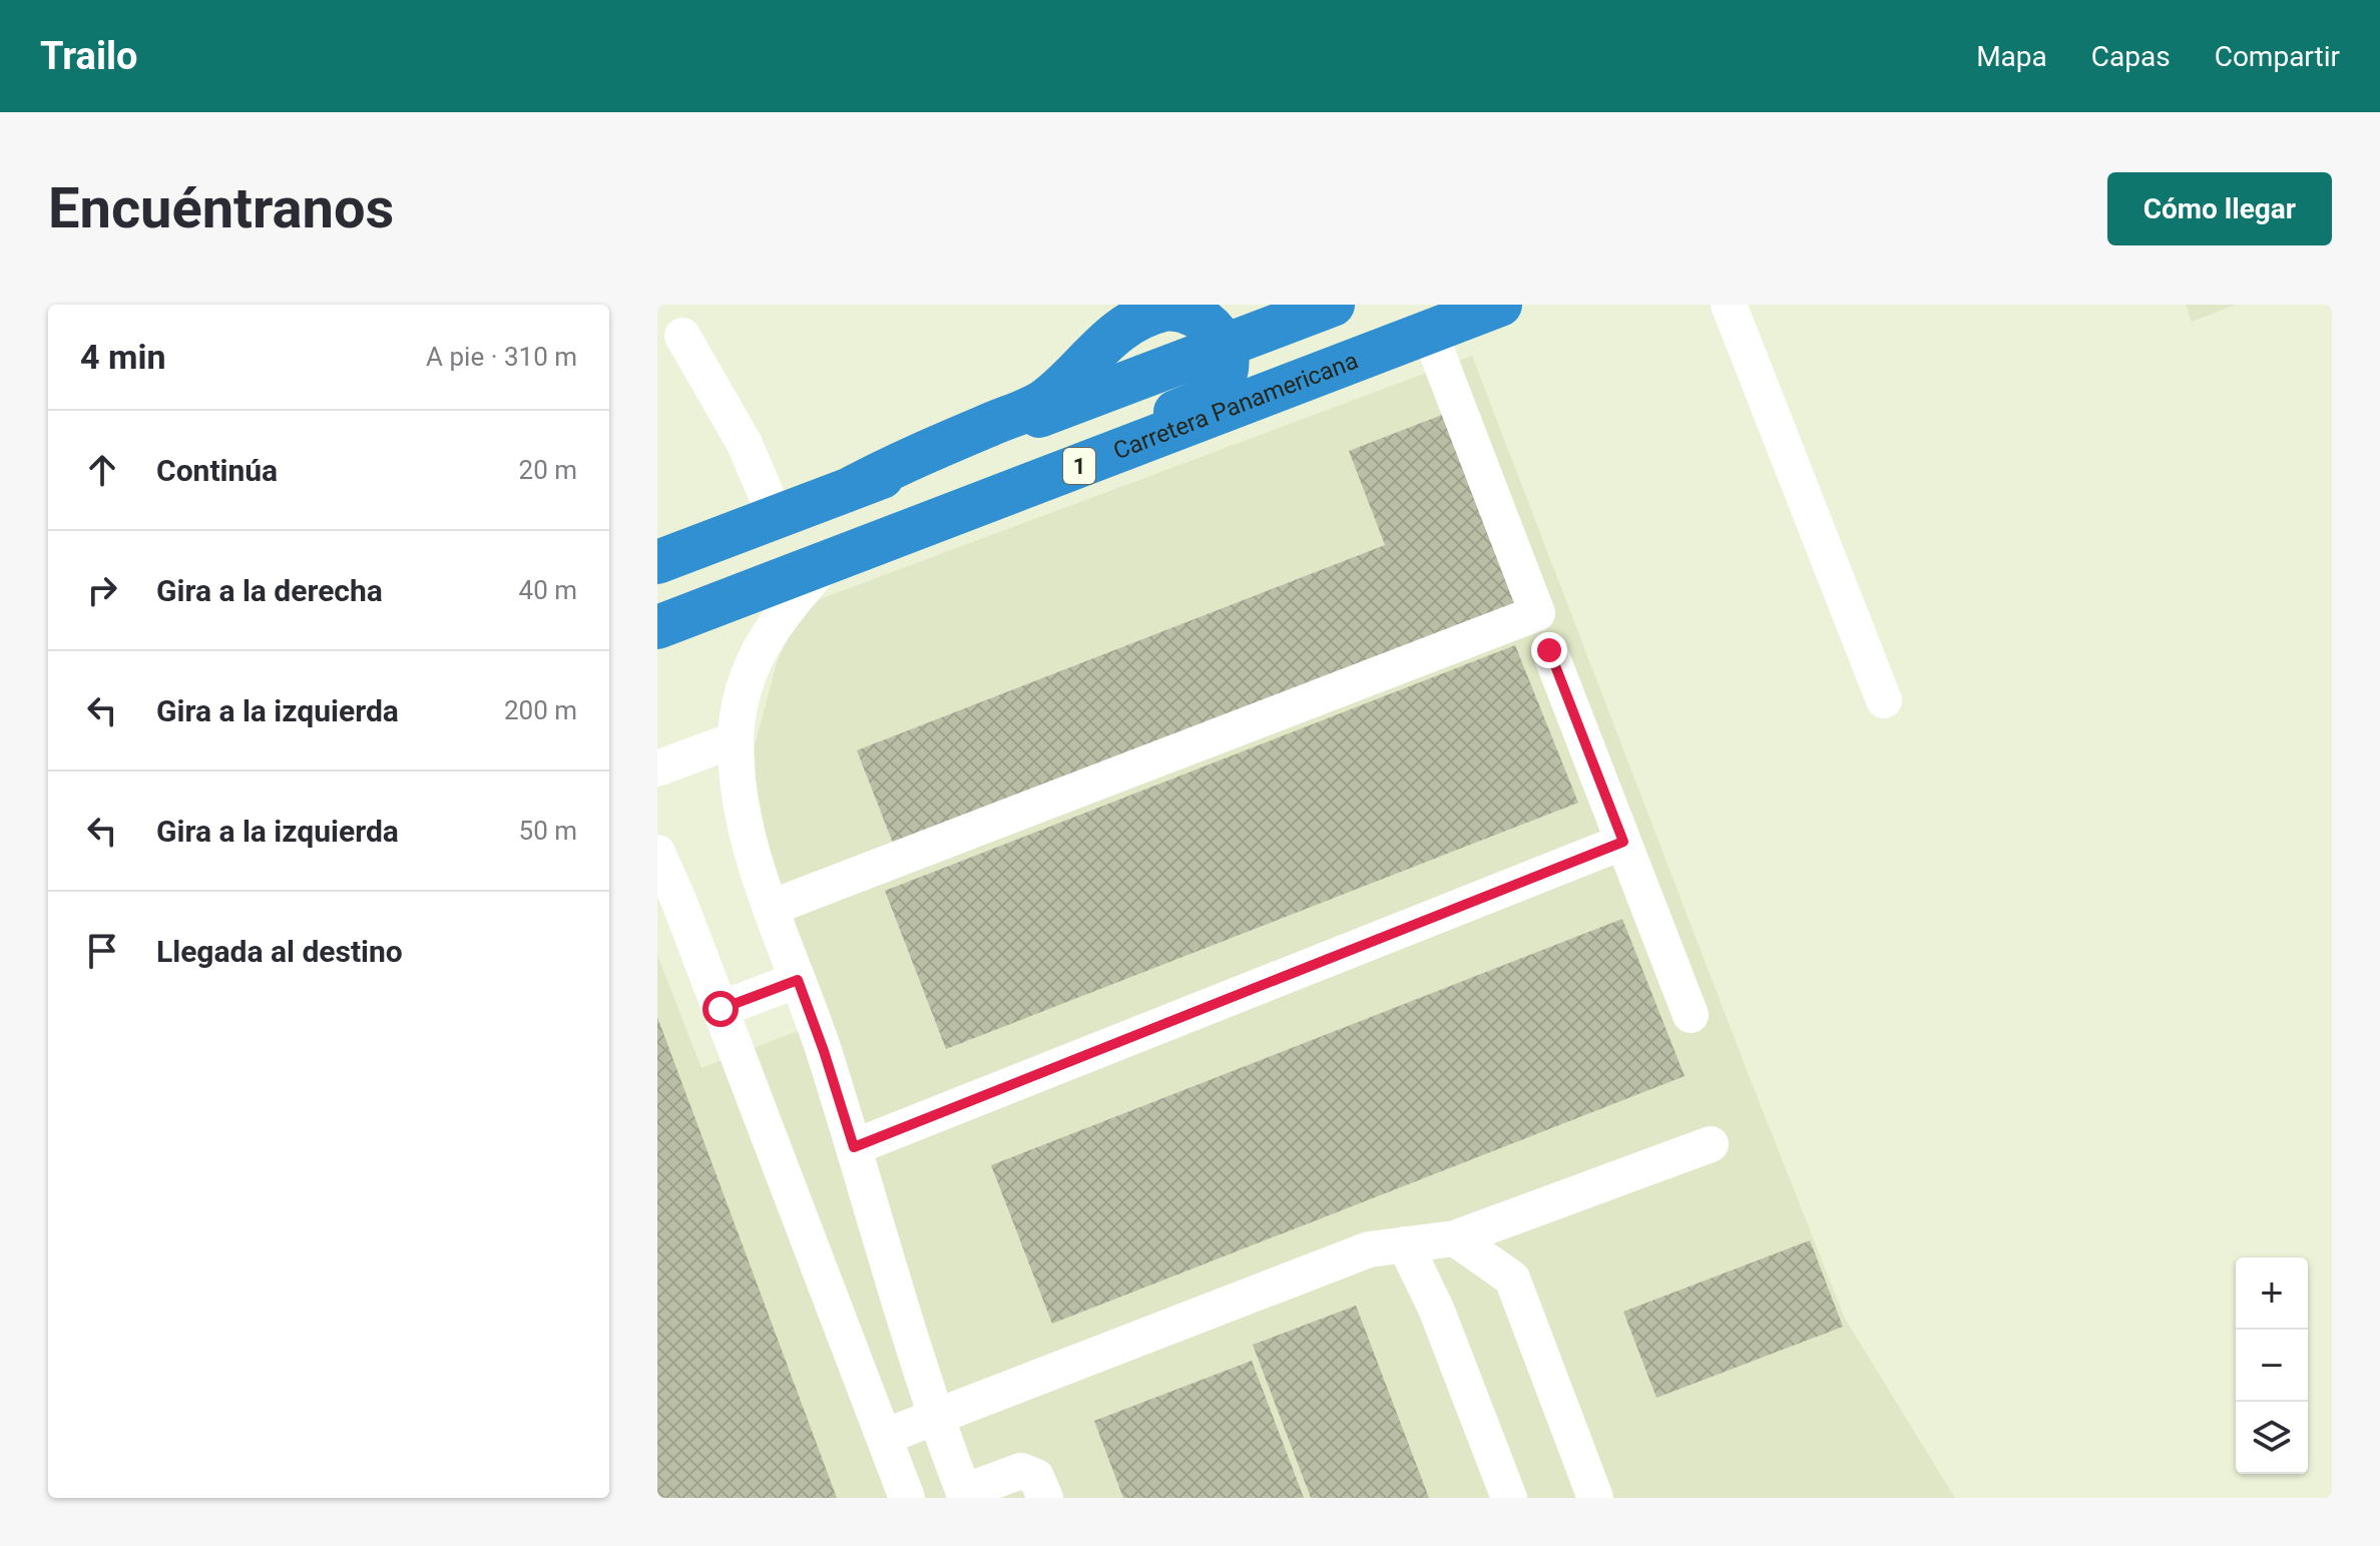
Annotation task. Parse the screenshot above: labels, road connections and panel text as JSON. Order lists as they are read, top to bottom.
{
  "streets": {
    "highway": ["Carretera Panamericana", "1"]
  },
  "page": {
    "header": "Trailo",
    "nav": ["Mapa", "Capas", "Compartir"],
    "buttons": "Cómo llegar",
    "title": "Encuéntranos",
    "heading": ["4 min", "A pie · 310 m"],
    "list": [
      ["Continúa", "20 m"],
      ["Gira a la derecha", "40 m"],
      ["Gira a la izquierda", "200 m"],
      ["Gira a la izquierda", "50 m"],
      "Llegada al destino"
    ],
    "map_buttons": ["+", "−"]
  }
}
